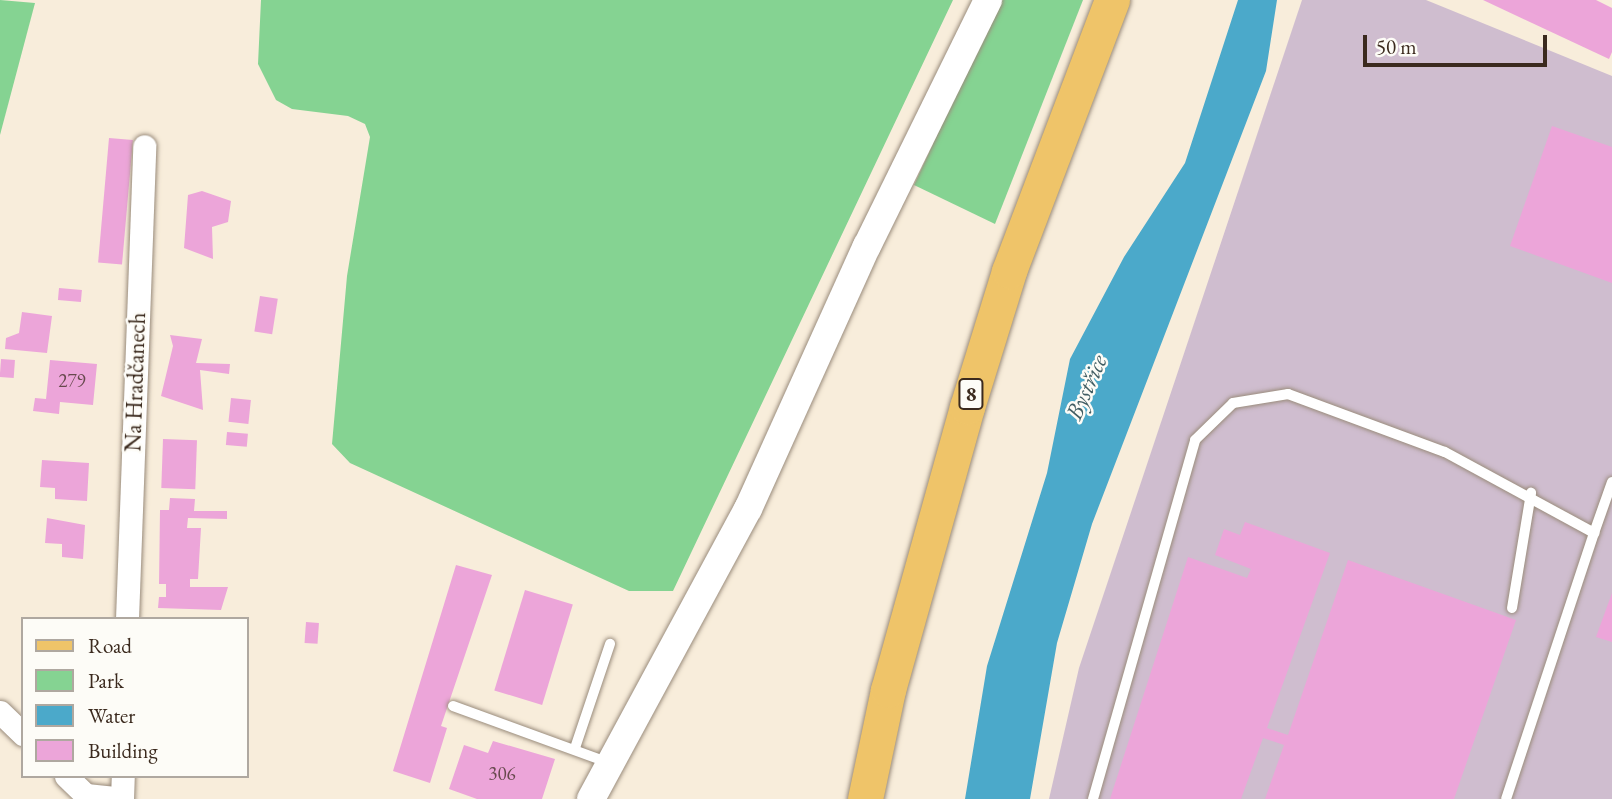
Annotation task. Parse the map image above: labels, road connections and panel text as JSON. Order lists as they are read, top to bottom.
{
  "streets": {
    "main road": ["8"],
    "street": ["Na Hradčanech"]
  },
  "water": ["Bystřice"],
  "house_numbers": ["279", "306"],
  "legend": [
    "Road",
    "Park",
    "Water",
    "Building"
  ],
  "scale_bar": "50 m"
}
